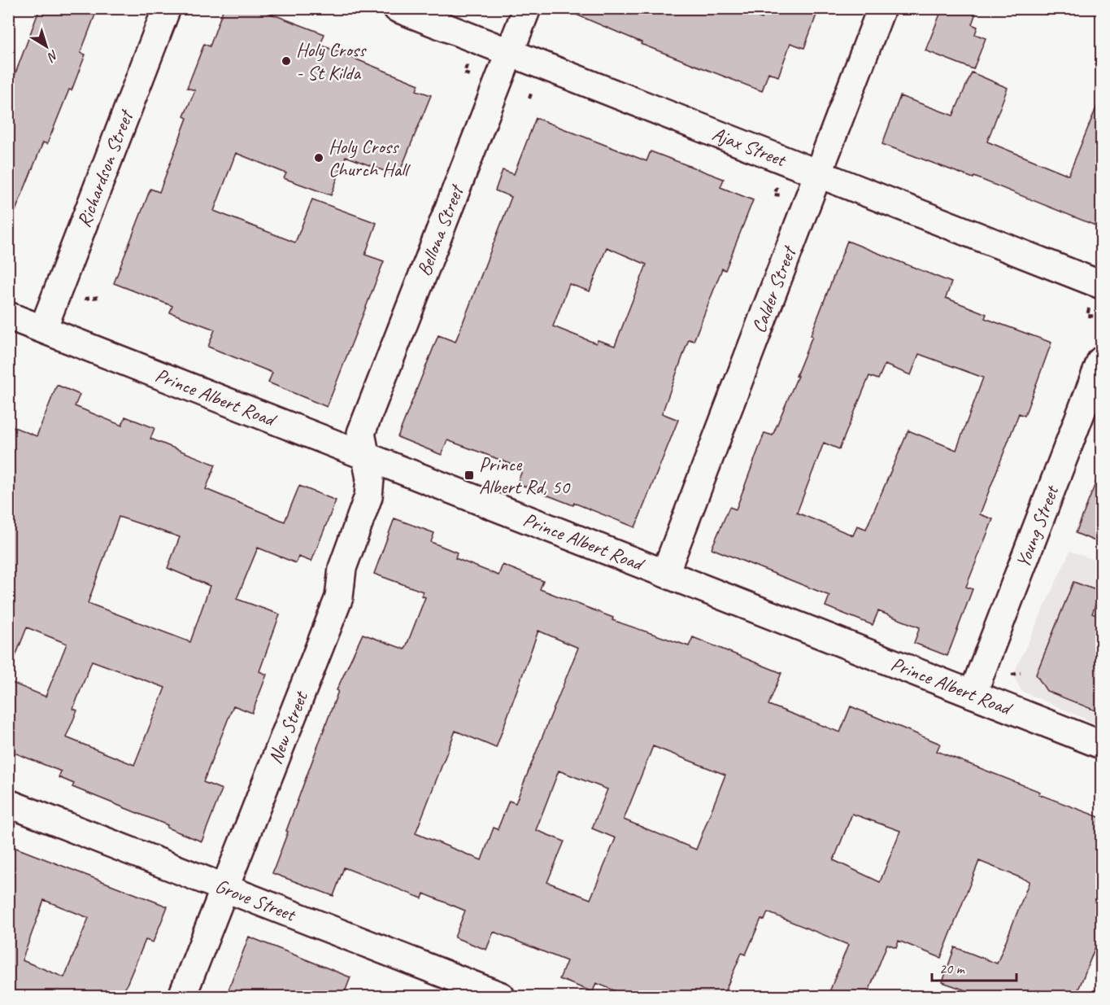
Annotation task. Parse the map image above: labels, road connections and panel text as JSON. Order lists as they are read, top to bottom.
{
  "streets": {
    "street": [
      "Ajax Street",
      "Richardson Street",
      "Bellona Street",
      "Calder Street",
      "Prince Albert Road",
      "Young Street",
      "New Street",
      "Grove Street"
    ]
  },
  "crossings": [
    ["Ajax Street", "Bellona Street"],
    ["Ajax Street", "Calder Street"],
    ["Richardson Street", "Prince Albert Road"],
    ["Bellona Street", "Prince Albert Road"],
    ["Bellona Street", "New Street"],
    ["Calder Street", "Prince Albert Road"],
    ["Prince Albert Road", "Young Street"],
    ["Prince Albert Road", "New Street"],
    ["New Street", "Grove Street"]
  ],
  "places": {
    "other": ["Holy Cross - St Kilda", "Holy Cross Church Hall"],
    "transit": ["Prince Albert Rd, 50"]
  },
  "scale_bar": "20 m",
  "north": "bottom right"
}
